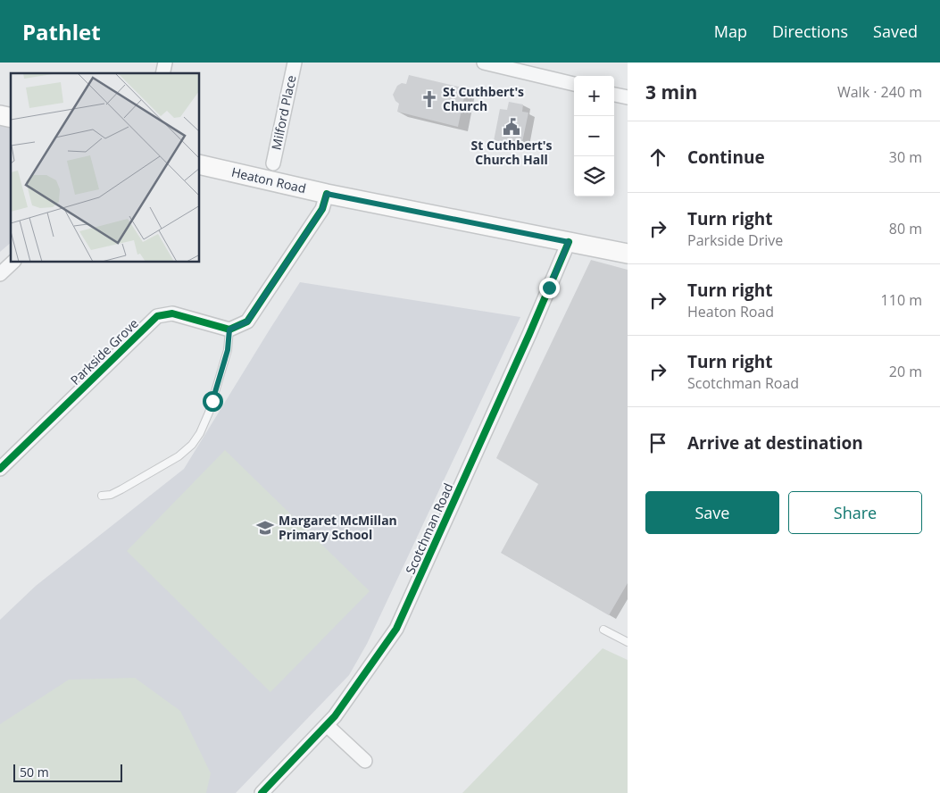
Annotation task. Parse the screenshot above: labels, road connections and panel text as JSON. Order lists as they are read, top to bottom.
{
  "streets": {
    "street": [
      "Milford Place",
      "Heaton Road",
      "Parkside Grove",
      "Scotchman Road"
    ]
  },
  "crossings": [
    ["Heaton Road", "Scotchman Road"]
  ],
  "places": {
    "church": ["St Cuthbert's Church"],
    "public building": ["St Cuthbert's Church Hall"],
    "school or university": ["Margaret McMillan Primary School"]
  },
  "scale_bar": "50 m",
  "page": {
    "header": "Pathlet",
    "nav": ["Map", "Directions", "Saved"],
    "heading": ["3 min", "Walk · 240 m"],
    "map_buttons": ["+", "−"],
    "list": [
      ["Continue", "30 m"],
      ["Turn right", "Parkside Drive", "80 m"],
      ["Turn right", "Heaton Road", "110 m"],
      ["Turn right", "Scotchman Road", "20 m"],
      "Arrive at destination"
    ],
    "buttons": ["Save", "Share"],
    "scale": "50 m"
  }
}
